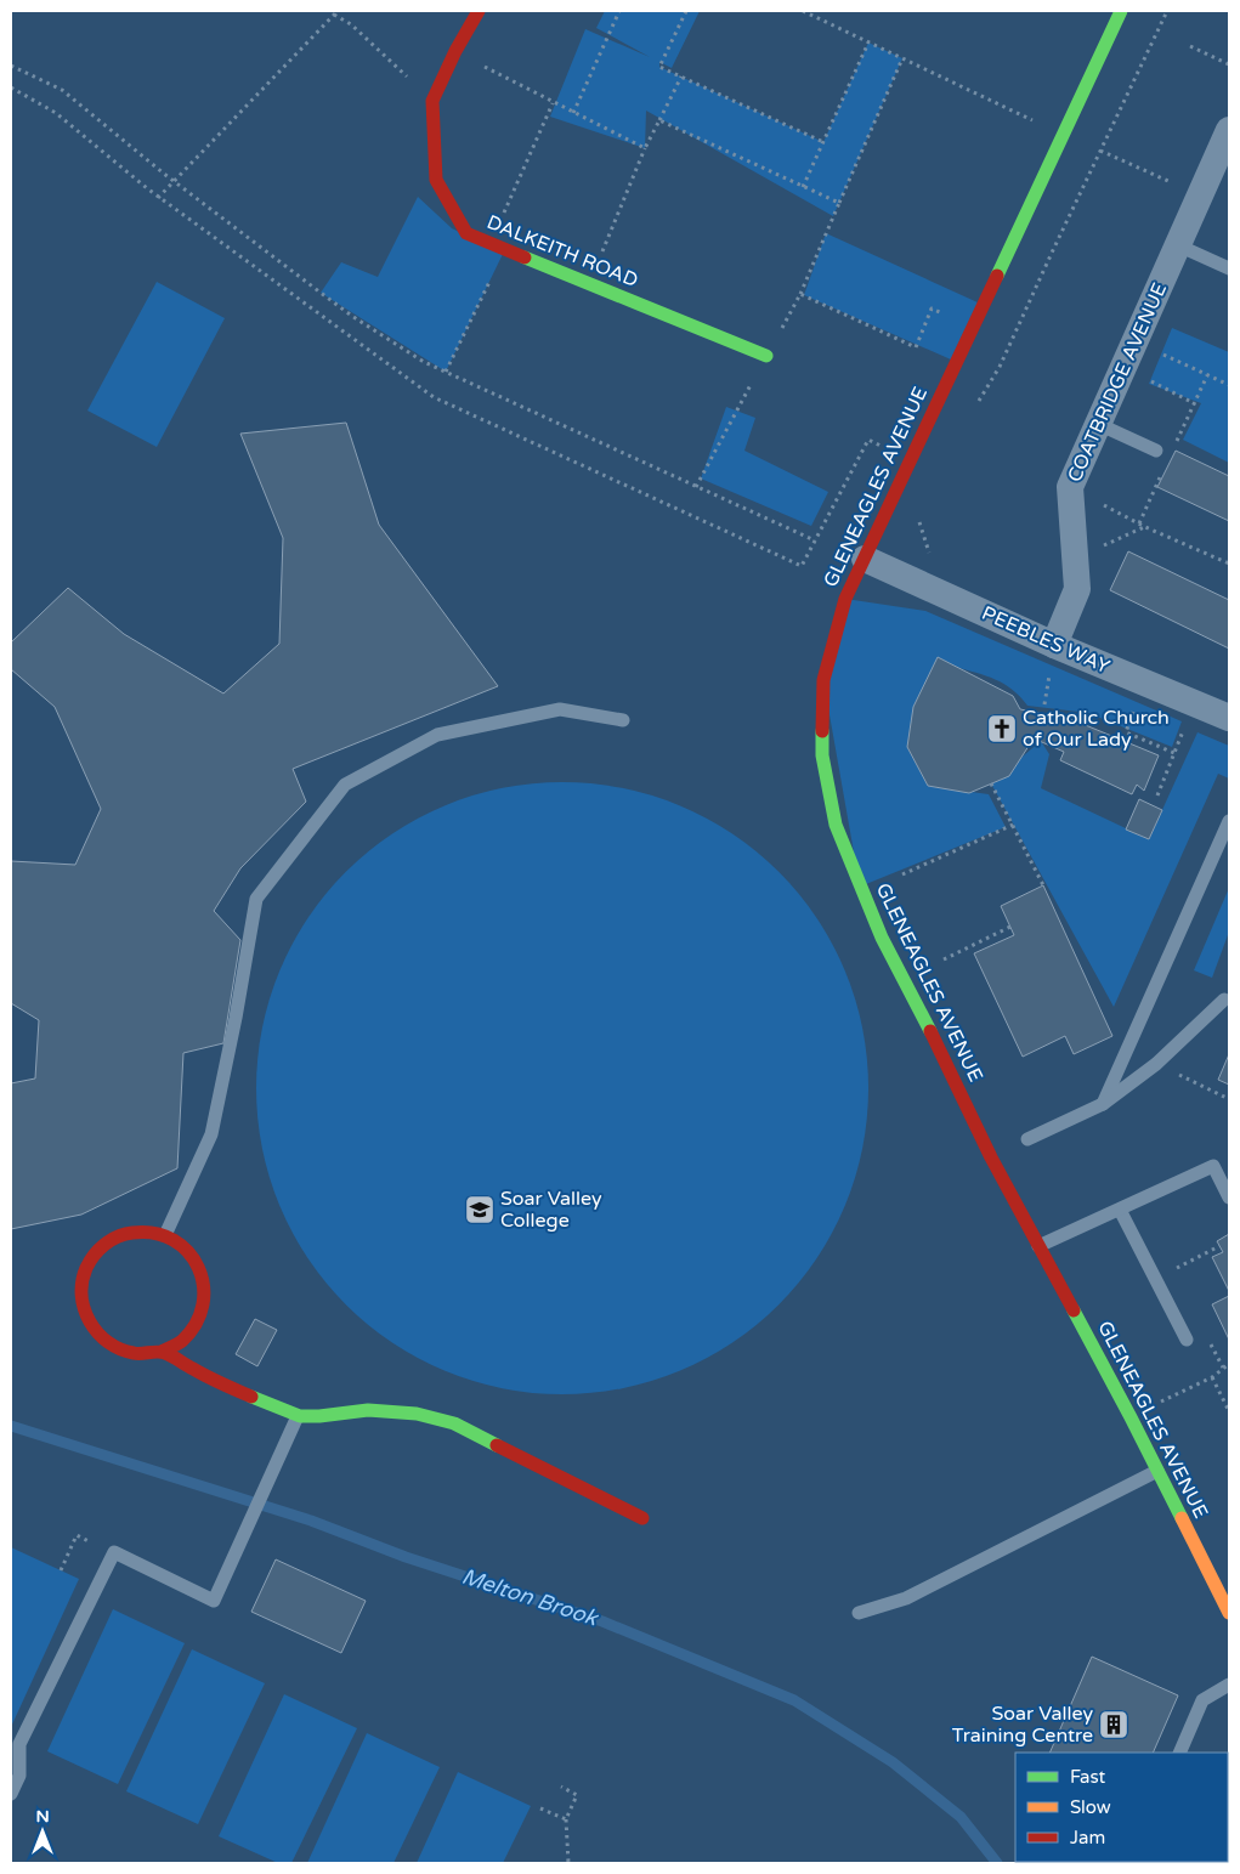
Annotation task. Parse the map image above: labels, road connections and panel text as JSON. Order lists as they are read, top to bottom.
{
  "streets": {
    "street": [
      "DALKEITH ROAD",
      "COATBRIDGE AVENUE",
      "GLENEAGLES AVENUE",
      "PEEBLES WAY"
    ]
  },
  "crossings": [
    ["COATBRIDGE AVENUE", "PEEBLES WAY"],
    ["GLENEAGLES AVENUE", "PEEBLES WAY"]
  ],
  "water": ["Melton Brook"],
  "places": {
    "church": ["Catholic Church of Our Lady"],
    "school or university": ["Soar Valley College"],
    "building": ["Soar Valley Training Centre"]
  },
  "legend": ["Fast", "Slow", "Jam"],
  "north": "top"
}
